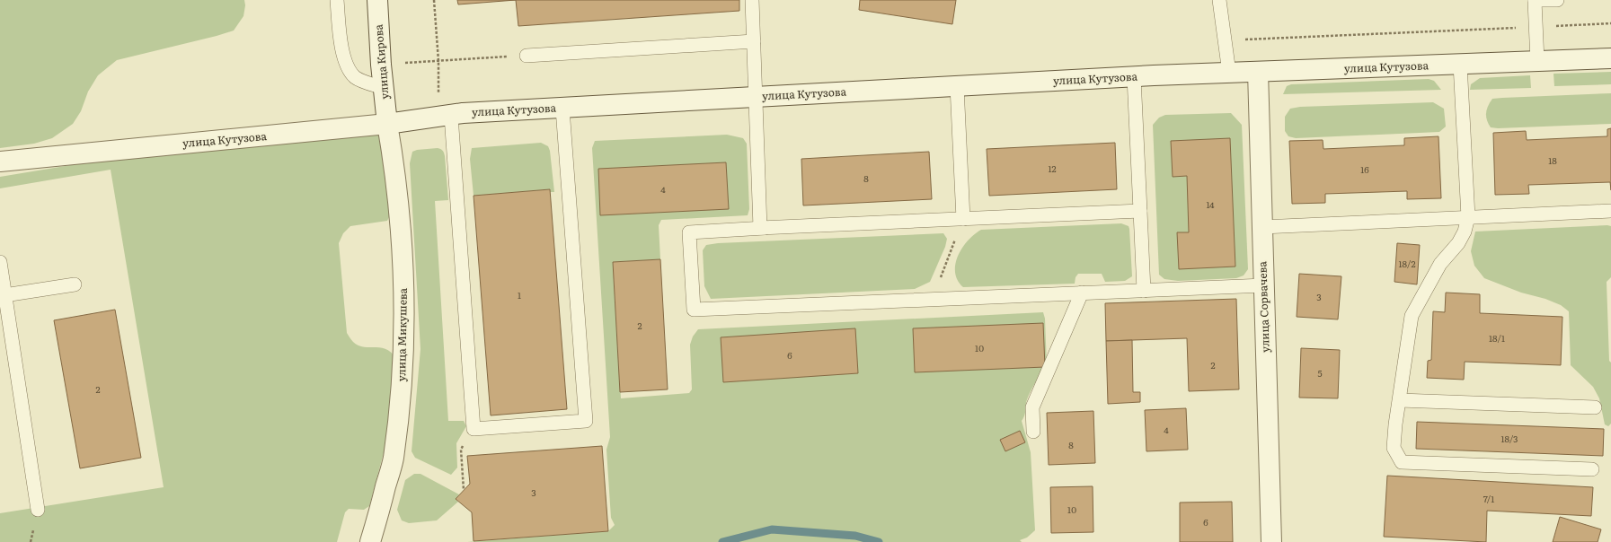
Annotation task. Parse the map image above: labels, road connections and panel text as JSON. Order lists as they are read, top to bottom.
{
  "streets": {
    "street": [
      "улица Кирова",
      "улица Кутузова",
      "улица Сорвачева",
      "улица Микушева"
    ]
  },
  "crossings": [
    ["улица Кирова", "улица Кутузова"],
    ["улица Кирова", "улица Микушева"],
    ["улица Кутузова", "улица Сорвачева"],
    ["улица Кутузова", "улица Микушева"]
  ],
  "house_numbers": [
    "18",
    "12",
    "16",
    "8",
    "4",
    "14",
    "18/2",
    "1",
    "3",
    "2",
    "18/1",
    "10",
    "6",
    "2",
    "5",
    "2",
    "4",
    "18/3",
    "8",
    "3",
    "7/1",
    "10",
    "6"
  ]
}
